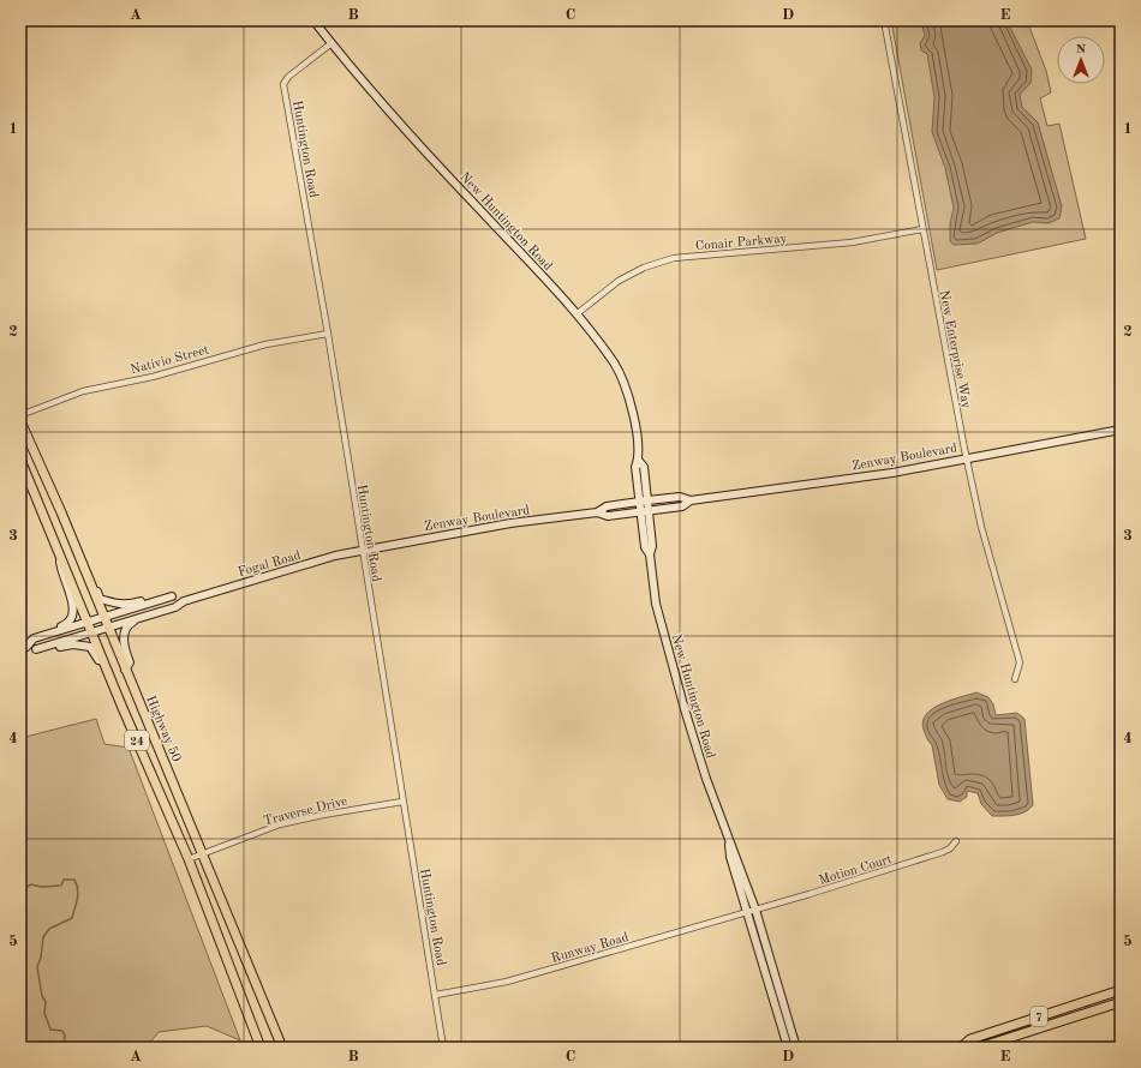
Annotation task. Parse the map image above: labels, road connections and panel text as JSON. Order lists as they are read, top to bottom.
{
  "streets": {
    "main road": ["Highway 50", "24", "7"],
    "street": [
      "Huntington Road",
      "New Huntington Road",
      "Conair Parkway",
      "New Enterprise Way",
      "Nativio Street",
      "Zenway Boulevard",
      "Fogal Road",
      "Traverse Drive",
      "Motion Court",
      "Runway Road"
    ]
  },
  "crossings": [
    ["Huntington Road", "New Huntington Road"],
    ["Huntington Road", "Nativio Street"],
    ["Huntington Road", "Zenway Boulevard"],
    ["Huntington Road", "Fogal Road"],
    ["Huntington Road", "Traverse Drive"],
    ["Huntington Road", "Runway Road"],
    ["New Huntington Road", "Conair Parkway"],
    ["New Huntington Road", "Zenway Boulevard"],
    ["New Huntington Road", "Motion Court"],
    ["New Huntington Road", "Runway Road"],
    ["Conair Parkway", "New Enterprise Way"],
    ["New Enterprise Way", "Zenway Boulevard"],
    ["Zenway Boulevard", "Fogal Road"],
    ["Fogal Road", "Highway 50"],
    ["Fogal Road", "24"],
    ["Highway 50", "Traverse Drive"],
    ["24", "Traverse Drive"],
    ["Motion Court", "Runway Road"]
  ],
  "north": "top",
  "grid": {
    "columns": [
      "A",
      "B",
      "C",
      "D",
      "E"
    ],
    "rows": [
      "1",
      "2",
      "3",
      "4",
      "5"
    ]
  }
}
